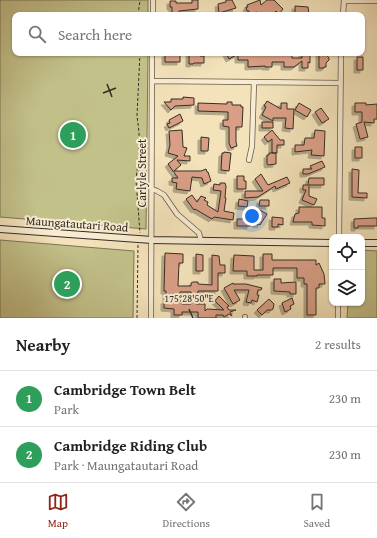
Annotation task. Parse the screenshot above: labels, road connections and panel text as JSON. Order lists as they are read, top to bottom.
{
  "streets": {
    "street": ["Carlyle Street", "Maungatautari Road"]
  },
  "crossings": [
    ["Carlyle Street", "Maungatautari Road"]
  ],
  "page": {
    "search": "Search here",
    "pins": ["1", "2"],
    "heading": ["Nearby", "2 results"],
    "list": [
      {
        "mark": "1",
        "name": "Cambridge Town Belt",
        "note": "Park",
        "value": "230 m"
      },
      {
        "mark": "2",
        "name": "Cambridge Riding Club",
        "note": "Park · Maungatautari Road",
        "value": "230 m"
      }
    ],
    "nav": ["Map", "Directions", "Saved"]
  },
  "coordinates": ["175°28'50\"E"]
}
